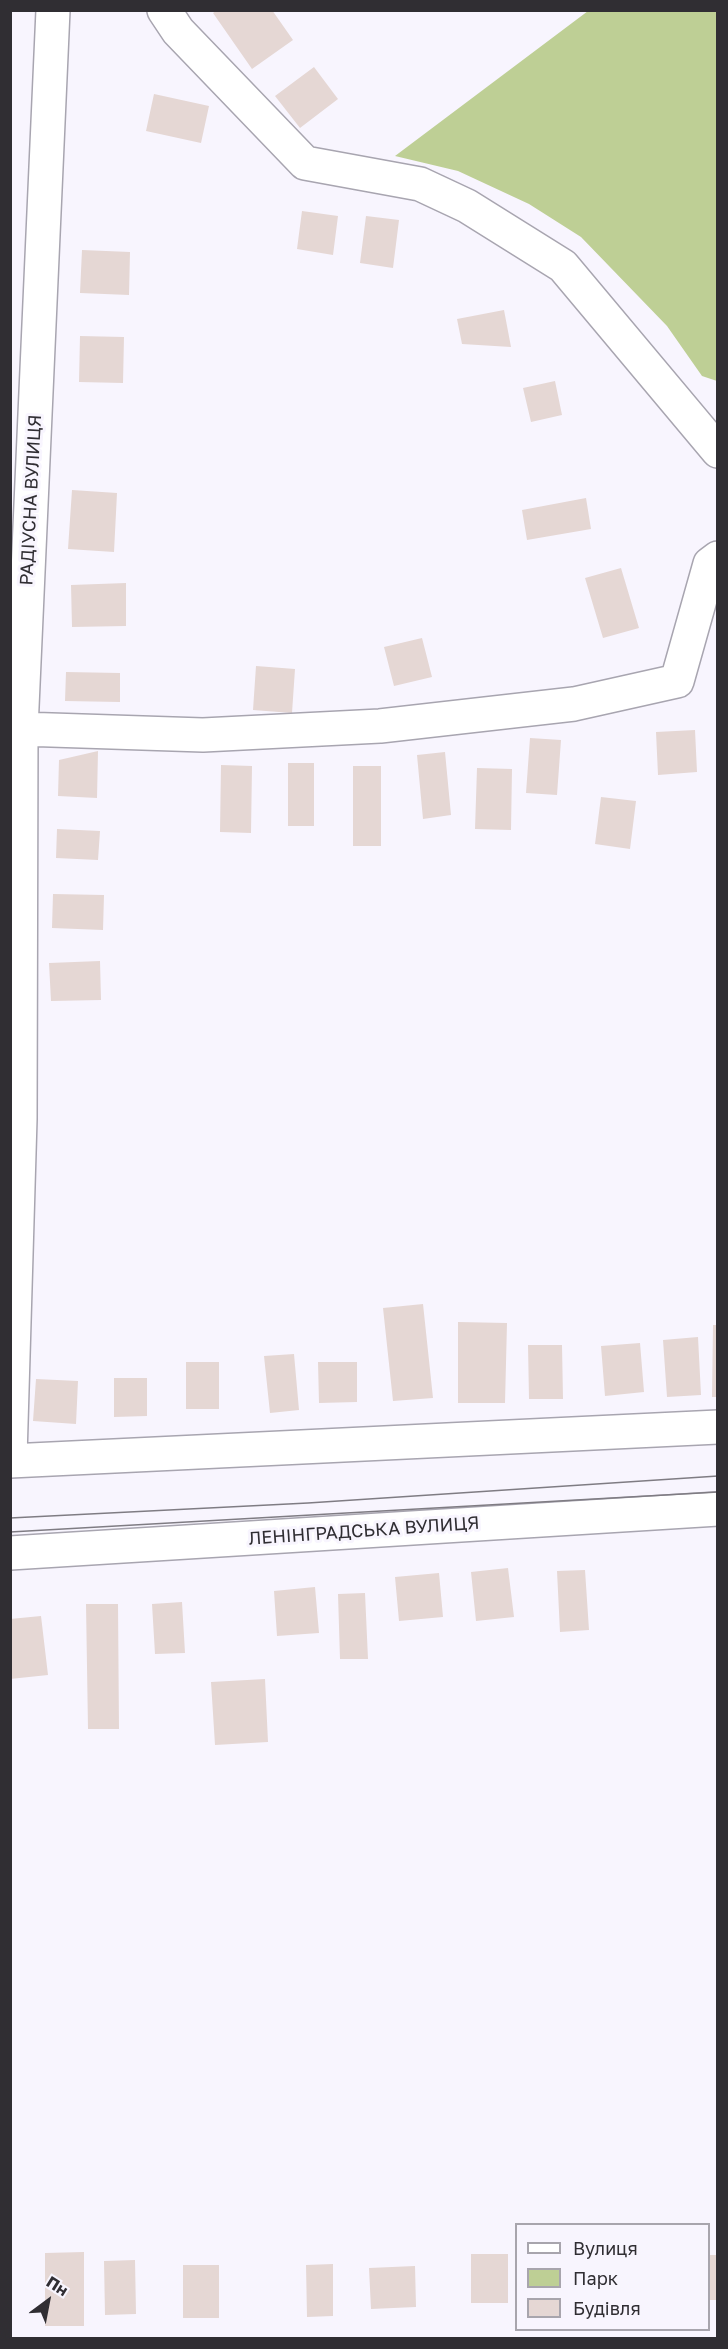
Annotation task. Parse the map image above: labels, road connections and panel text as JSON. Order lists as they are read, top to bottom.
{
  "streets": {
    "street": ["РАДІУСНА ВУЛИЦЯ", "ЛЕНІНГРАДСЬКА ВУЛИЦЯ"]
  },
  "legend": ["Вулиця", "Парк", "Будівля"],
  "north": "top right"
}
